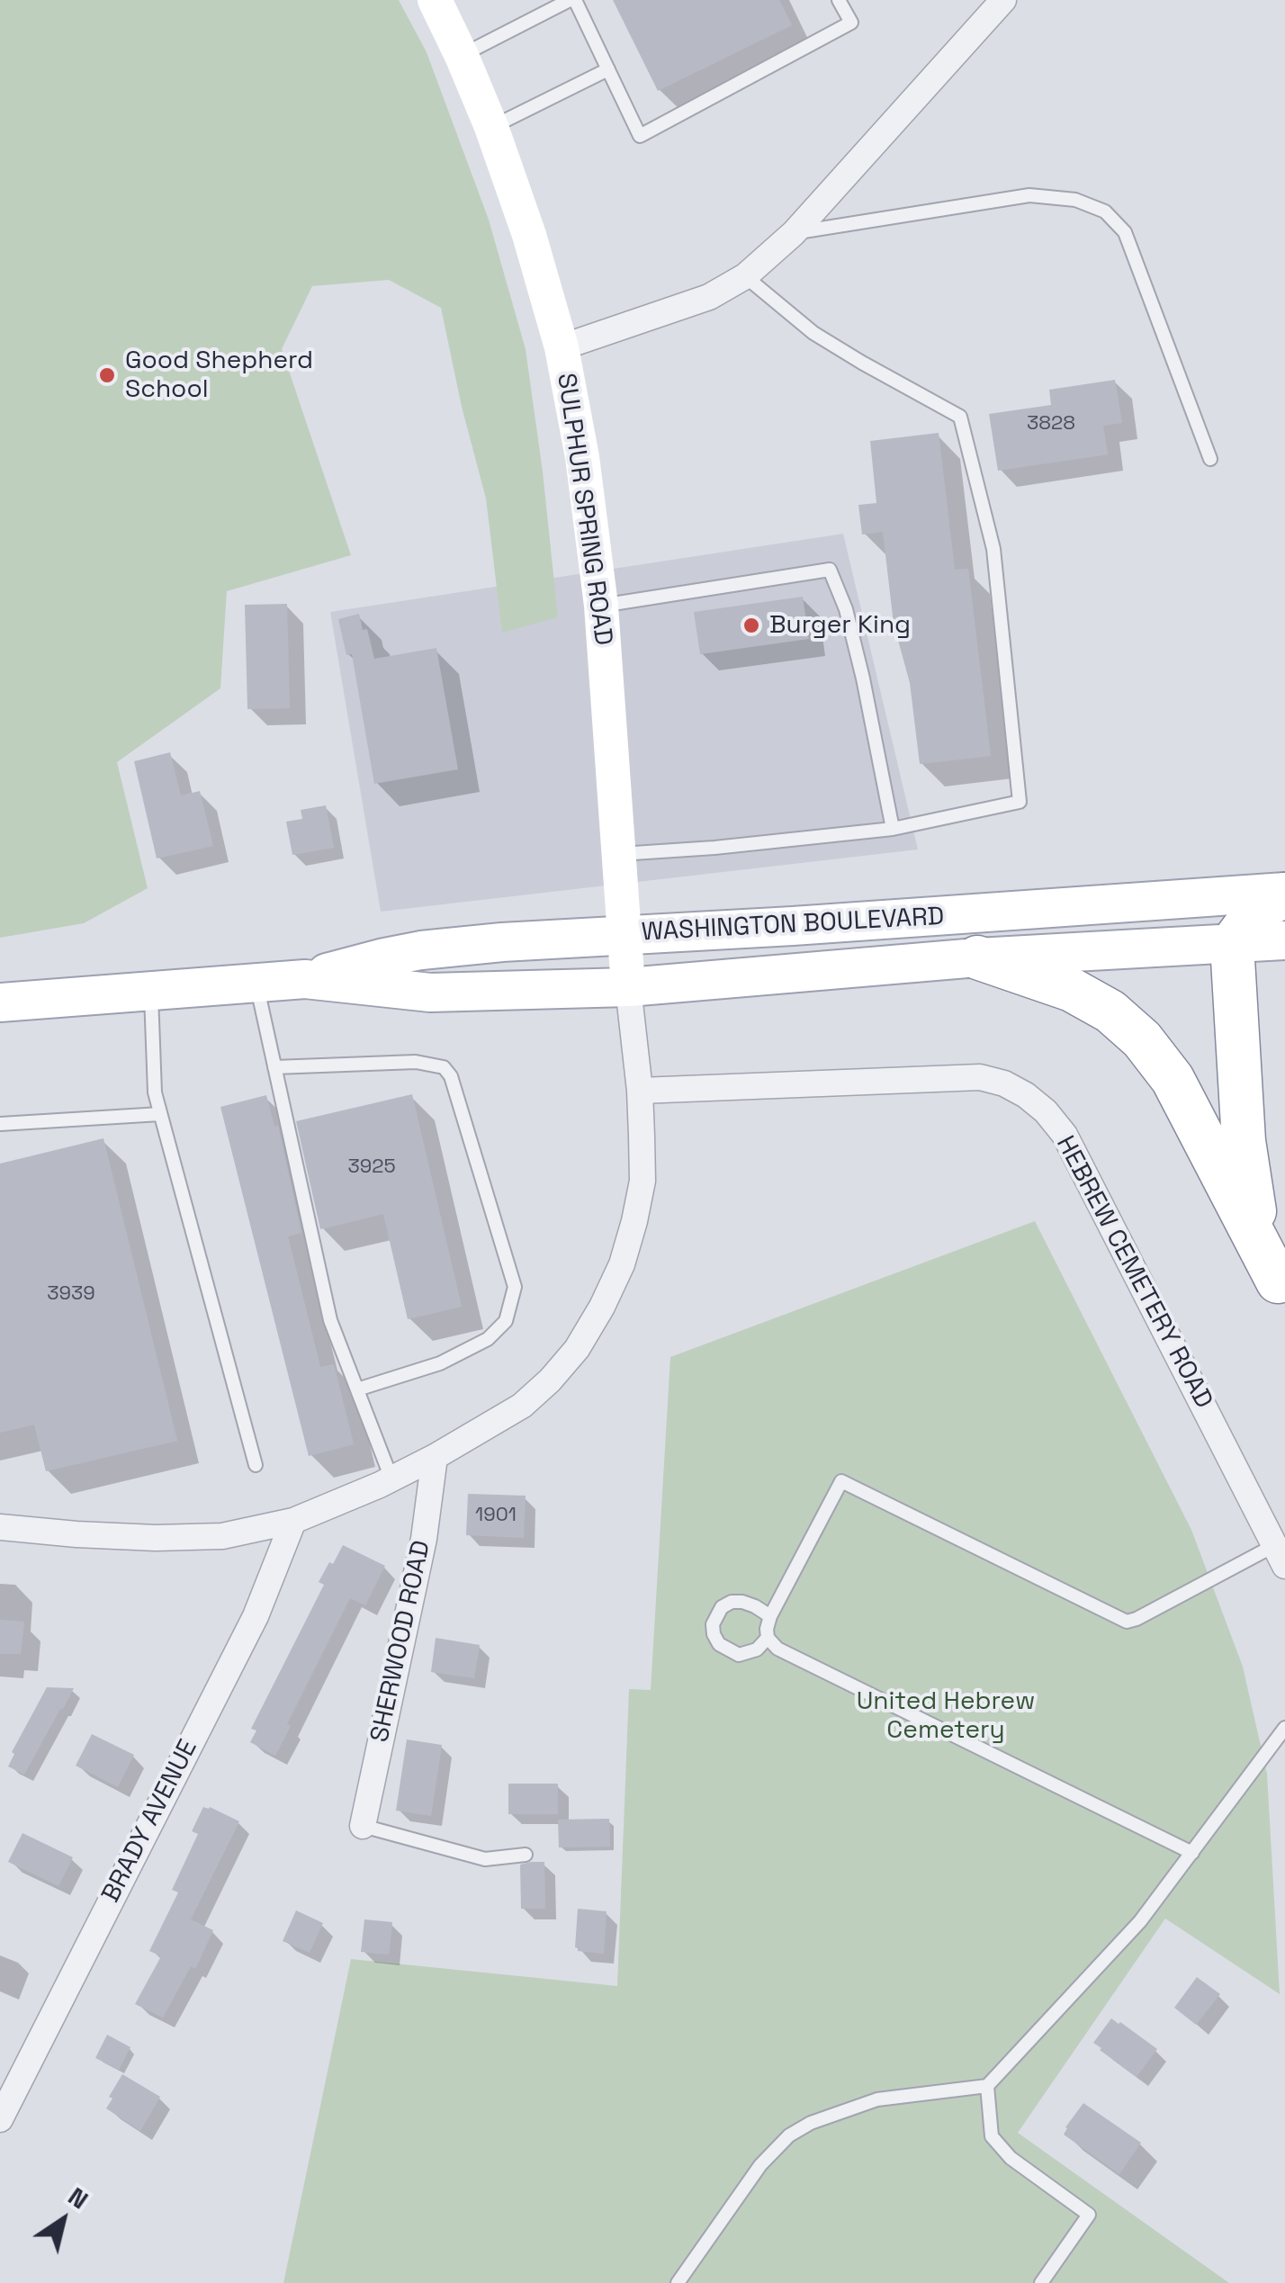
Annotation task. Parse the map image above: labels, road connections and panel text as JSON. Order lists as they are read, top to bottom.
{
  "streets": {
    "main road": ["SULPHUR SPRING ROAD", "WASHINGTON BOULEVARD"],
    "street": ["HEBREW CEMETERY ROAD", "SHERWOOD ROAD", "BRADY AVENUE"]
  },
  "crossings": [
    ["SULPHUR SPRING ROAD", "WASHINGTON BOULEVARD"]
  ],
  "parks": ["United Hebrew Cemetery"],
  "places": ["Good Shepherd School", "Burger King"],
  "house_numbers": [
    "3828",
    "3925",
    "3939",
    "1901"
  ],
  "north": "top right"
}
